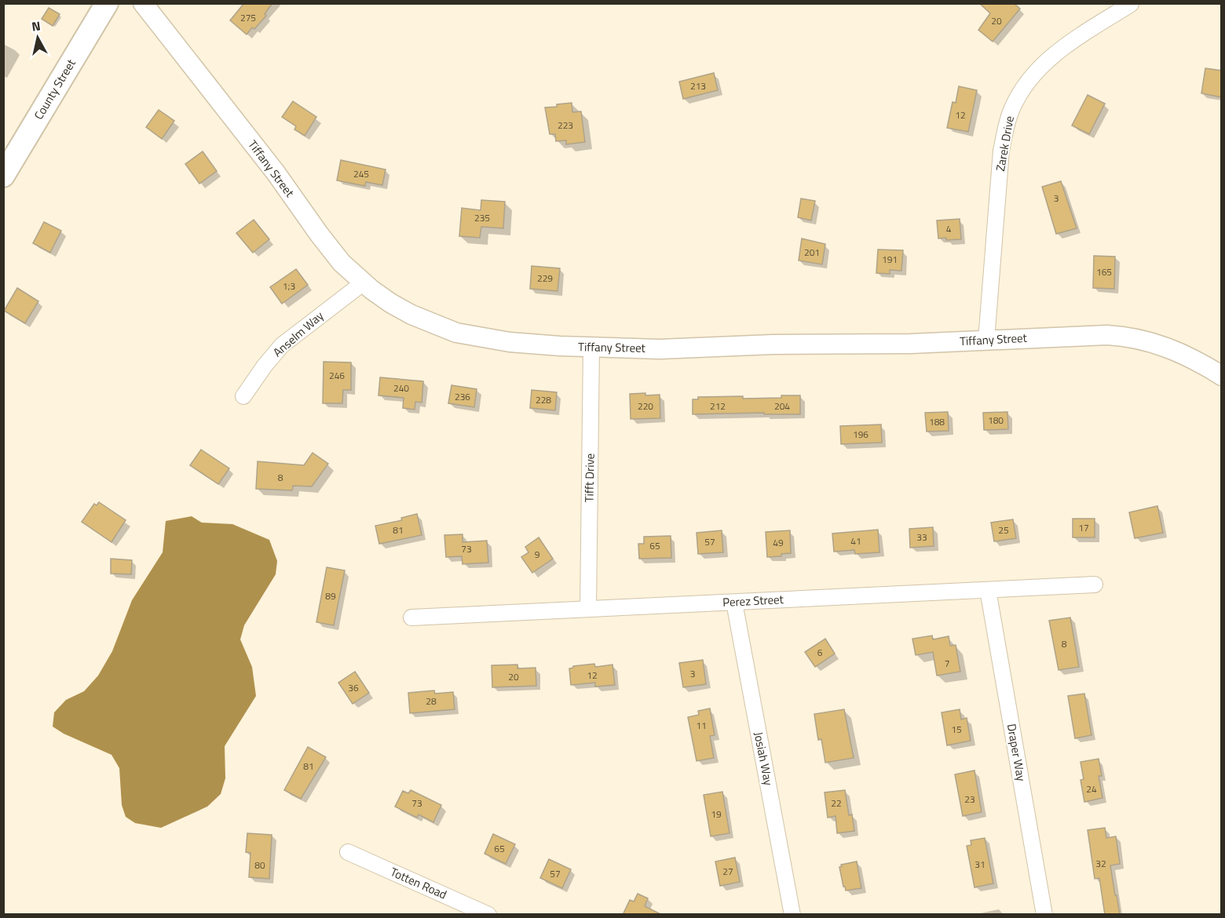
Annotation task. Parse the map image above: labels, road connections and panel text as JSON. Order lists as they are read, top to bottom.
{
  "streets": {
    "main road": ["County Street"],
    "street": [
      "Zarek Drive",
      "Tiffany Street",
      "Anselm Way",
      "Tifft Drive",
      "Perez Street",
      "Draper Way",
      "Josiah Way",
      "Totten Road"
    ]
  },
  "crossings": [
    ["Zarek Drive", "Tiffany Street"],
    ["Tiffany Street", "Anselm Way"],
    ["Tiffany Street", "Tifft Drive"],
    ["Tifft Drive", "Perez Street"],
    ["Perez Street", "Draper Way"],
    ["Perez Street", "Josiah Way"]
  ],
  "house_numbers": [
    "275",
    "20",
    "213",
    "12",
    "223",
    "245",
    "3",
    "235",
    "4",
    "201",
    "191",
    "165",
    "229",
    "1;3",
    "246",
    "240",
    "236",
    "228",
    "220",
    "212",
    "204",
    "180",
    "188",
    "196",
    "8",
    "17",
    "81",
    "25",
    "33",
    "41",
    "57",
    "49",
    "65",
    "73",
    "9",
    "89",
    "8",
    "6",
    "7",
    "3",
    "12",
    "20",
    "36",
    "28",
    "11",
    "15",
    "81",
    "24",
    "23",
    "73",
    "22",
    "19",
    "65",
    "32",
    "31",
    "80",
    "27",
    "57"
  ],
  "north": "top"
}
